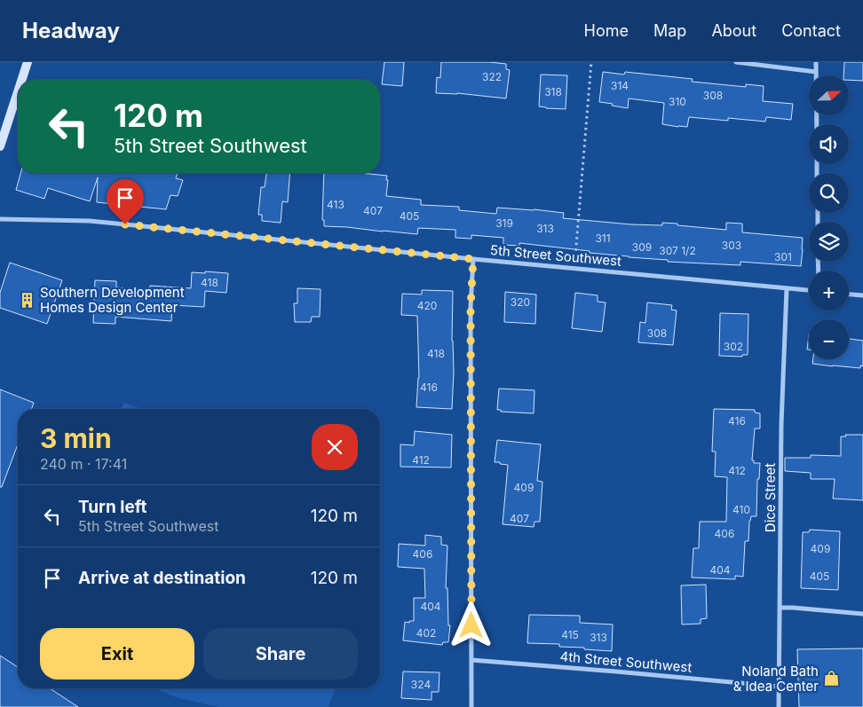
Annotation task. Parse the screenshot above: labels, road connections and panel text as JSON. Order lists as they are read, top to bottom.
{
  "streets": {
    "street": ["5th Street Southwest", "Dice Street", "4th Street Southwest"]
  },
  "crossings": [
    ["5th Street Southwest", "Dice Street"],
    ["Dice Street", "4th Street Southwest"]
  ],
  "places": {
    "building": ["Southern Development Homes Design Center"],
    "shop": ["Noland Bath & Idea Center"]
  },
  "house_numbers": [
    "322",
    "314",
    "318",
    "308",
    "310",
    "413",
    "407",
    "405",
    "319",
    "313",
    "311",
    "303",
    "309",
    "307 1/2",
    "301",
    "418",
    "320",
    "420",
    "308",
    "302",
    "418",
    "416",
    "416",
    "412",
    "412",
    "409",
    "410",
    "407",
    "406",
    "409",
    "406",
    "404",
    "405",
    "404",
    "402",
    "415",
    "313",
    "324"
  ],
  "north": "right",
  "page": {
    "header": "Headway",
    "nav": [
      "Home",
      "Map",
      "About",
      "Contact"
    ],
    "map_buttons": ["+", "−"],
    "turn": ["120 m", "5th Street Southwest"],
    "heading": ["3 min", "240 m · 17:41"],
    "list": [
      {
        "name": "Turn left",
        "note": "5th Street Southwest",
        "value": "120 m"
      },
      {
        "name": "Arrive at destination",
        "value": "120 m"
      }
    ],
    "buttons": ["Exit", "Share"]
  }
}
